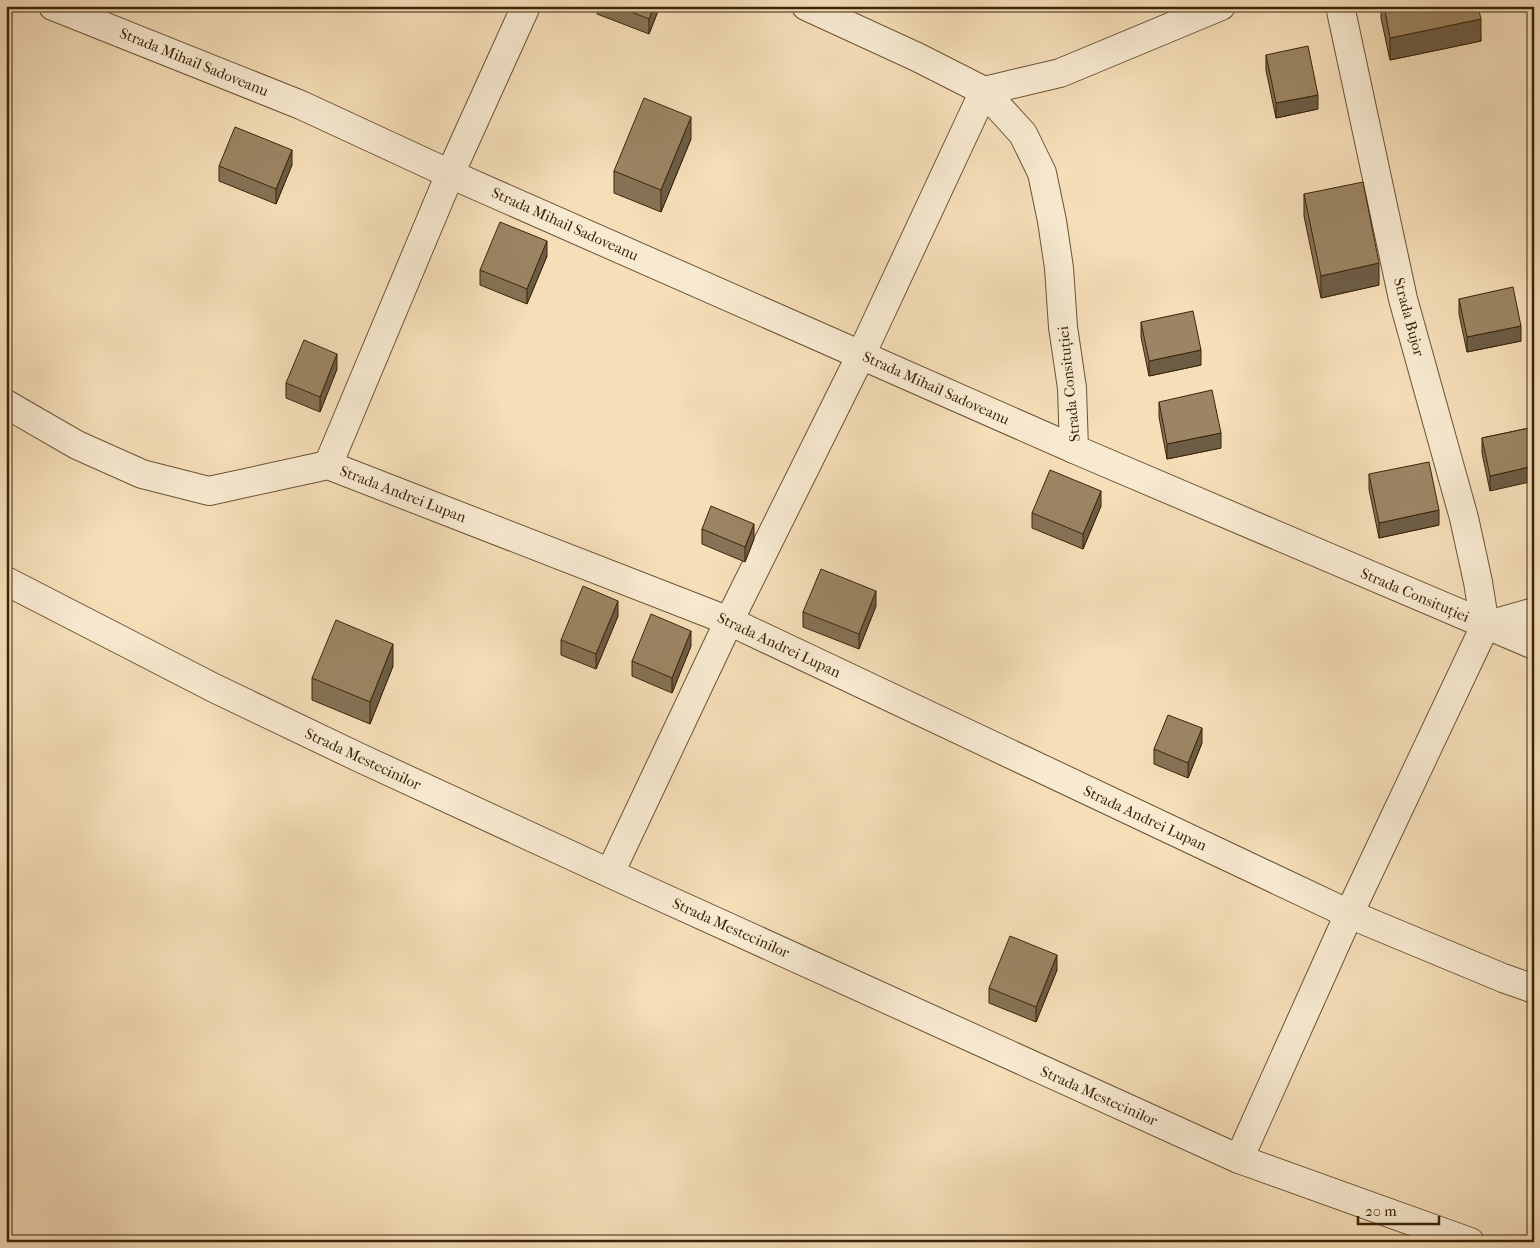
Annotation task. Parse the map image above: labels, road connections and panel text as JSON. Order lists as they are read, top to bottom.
{
  "streets": {
    "street": [
      "Strada Mihail Sadoveanu",
      "Strada Bujor",
      "Strada Consituției",
      "Strada Andrei Lupan",
      "Strada Mestecinilor"
    ]
  },
  "crossings": [
    ["Strada Mihail Sadoveanu", "Strada Consituției"],
    ["Strada Bujor", "Strada Consituției"]
  ],
  "scale_bar": "20 m"
}
